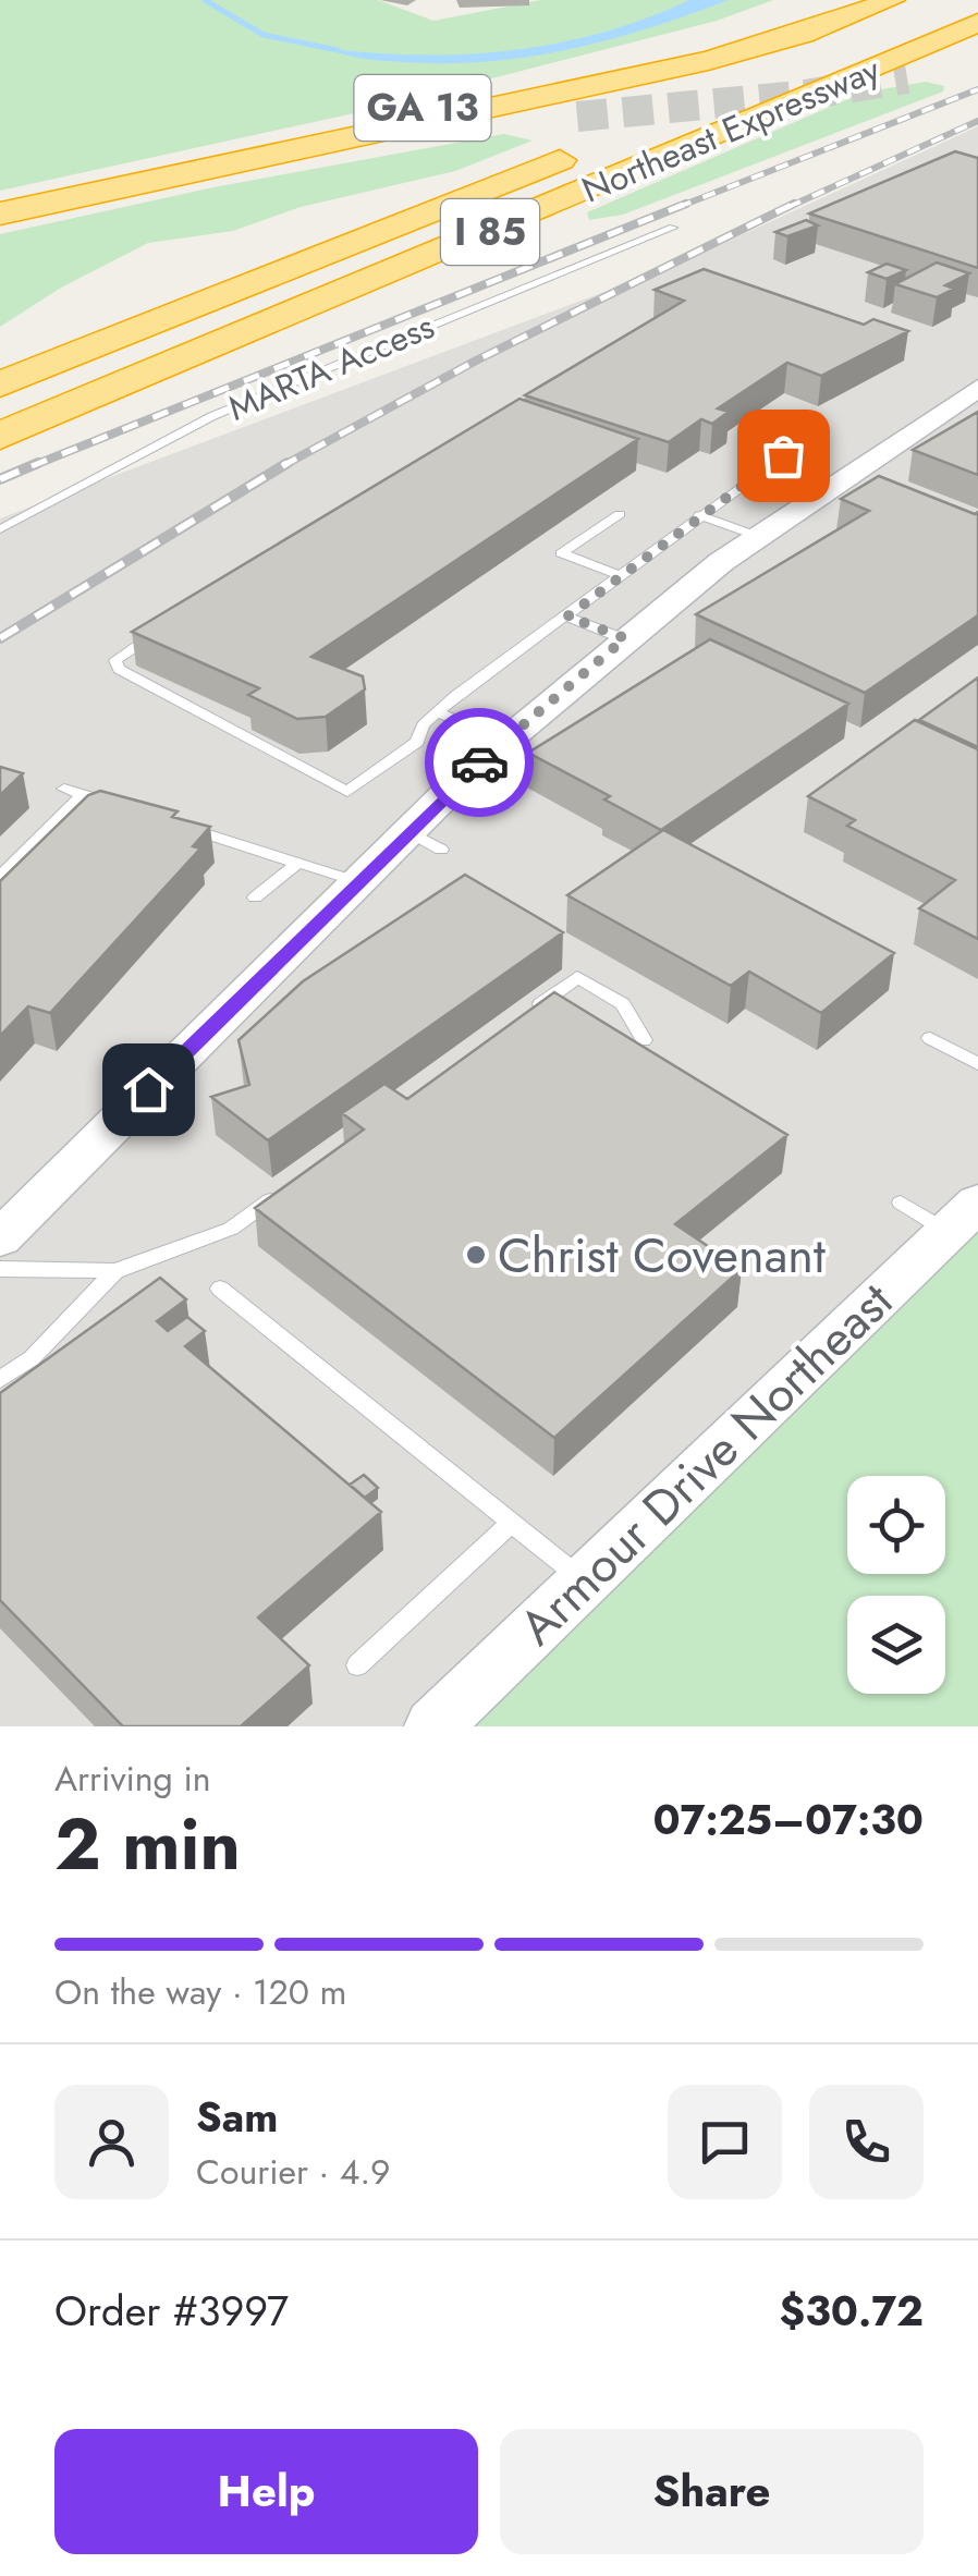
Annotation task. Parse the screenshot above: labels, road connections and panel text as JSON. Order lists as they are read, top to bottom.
{
  "streets": {
    "highway": ["GA 13", "Northeast Expressway", "I 85"],
    "street": ["Armour Drive Northeast"],
    "lane": ["MARTA Access"]
  },
  "places": ["Christ Covenant"],
  "page": {
    "heading": ["2 min", "Arriving in", "07:25–07:30"],
    "panel": [
      "Sam",
      "Courier · 4.9",
      "Order #3997",
      "$30.72"
    ],
    "bar": "On the way · 120 m",
    "buttons": ["Help", "Share"]
  }
}
